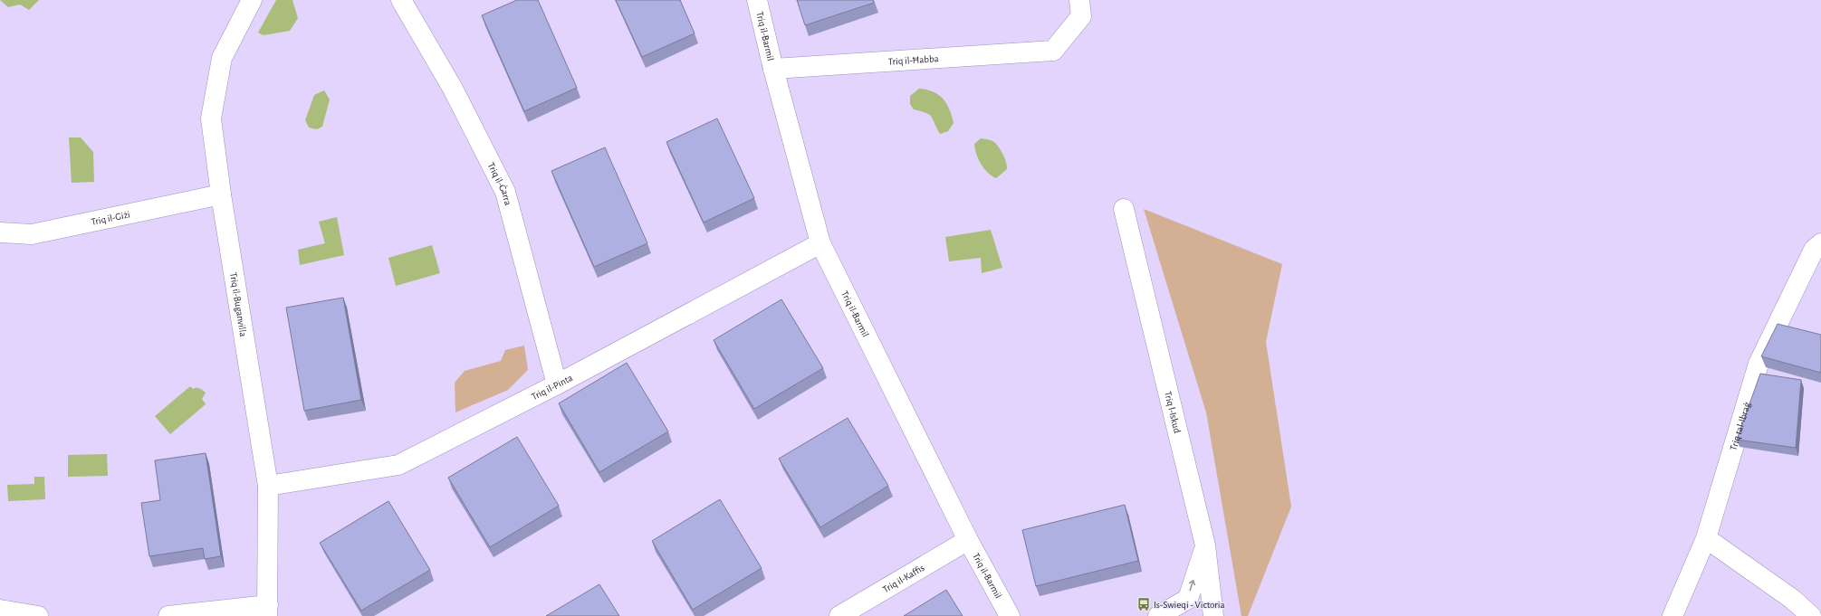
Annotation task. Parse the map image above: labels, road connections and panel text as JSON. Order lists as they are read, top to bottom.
{
  "streets": {
    "street": [
      "Triq il-Barmil",
      "Triq il-Ħabba",
      "Triq il-Ġarra",
      "Triq il-Giżi",
      "Triq il-Buganvilla",
      "Triq il-Pinta",
      "Triq l-Iskud",
      "Triq tal-Ibraġ",
      "Triq il-Kaffis"
    ]
  },
  "crossings": [
    ["Triq il-Barmil", "Triq il-Ħabba"],
    ["Triq il-Barmil", "Triq il-Pinta"],
    ["Triq il-Barmil", "Triq il-Kaffis"],
    ["Triq il-Ġarra", "Triq il-Pinta"],
    ["Triq il-Giżi", "Triq il-Buganvilla"],
    ["Triq il-Buganvilla", "Triq il-Pinta"]
  ],
  "places": {
    "bus stop": ["Is-Swieqi - Victoria"]
  }
}
